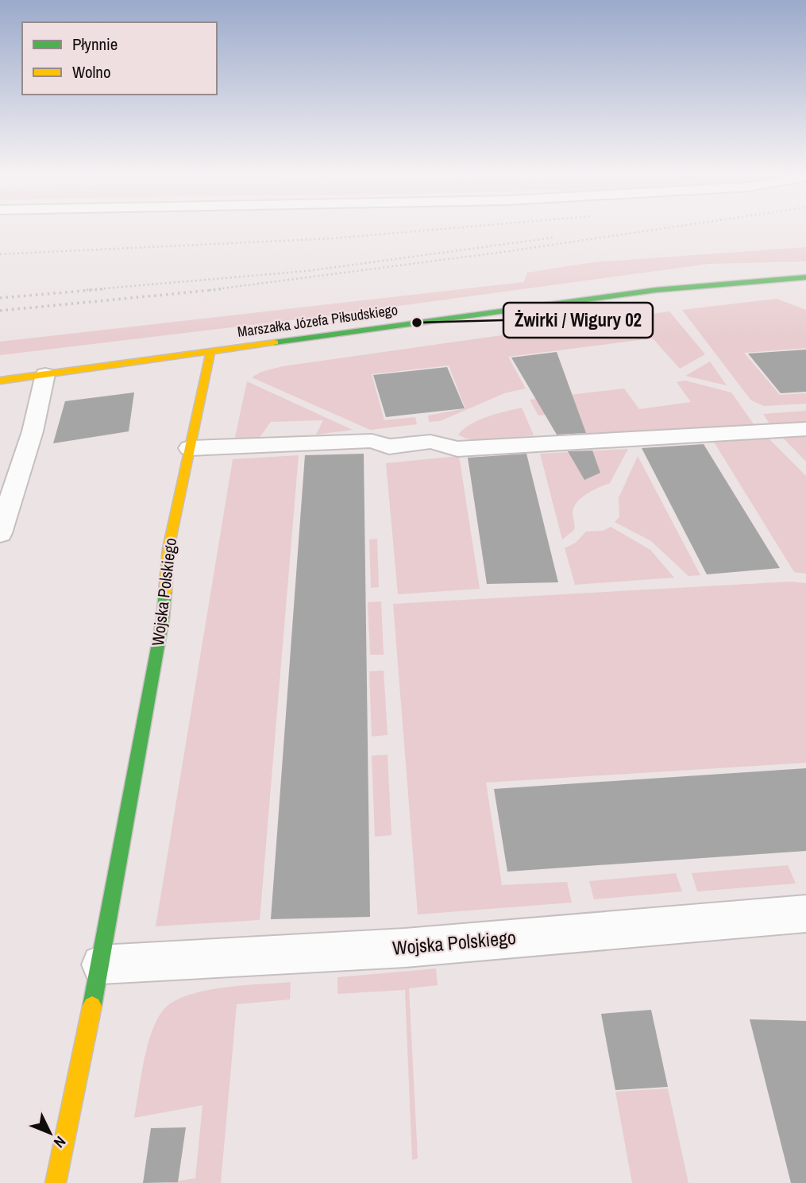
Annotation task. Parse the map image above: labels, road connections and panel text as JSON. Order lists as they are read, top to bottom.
{
  "streets": {
    "street": ["Marszałka Józefa Piłsudskiego", "Wojska Polskiego"]
  },
  "crossings": [
    ["Marszałka Józefa Piłsudskiego", "Wojska Polskiego"]
  ],
  "places": ["Żwirki / Wigury 02"],
  "legend": ["Płynnie", "Wolno"],
  "north": "bottom right"
}
